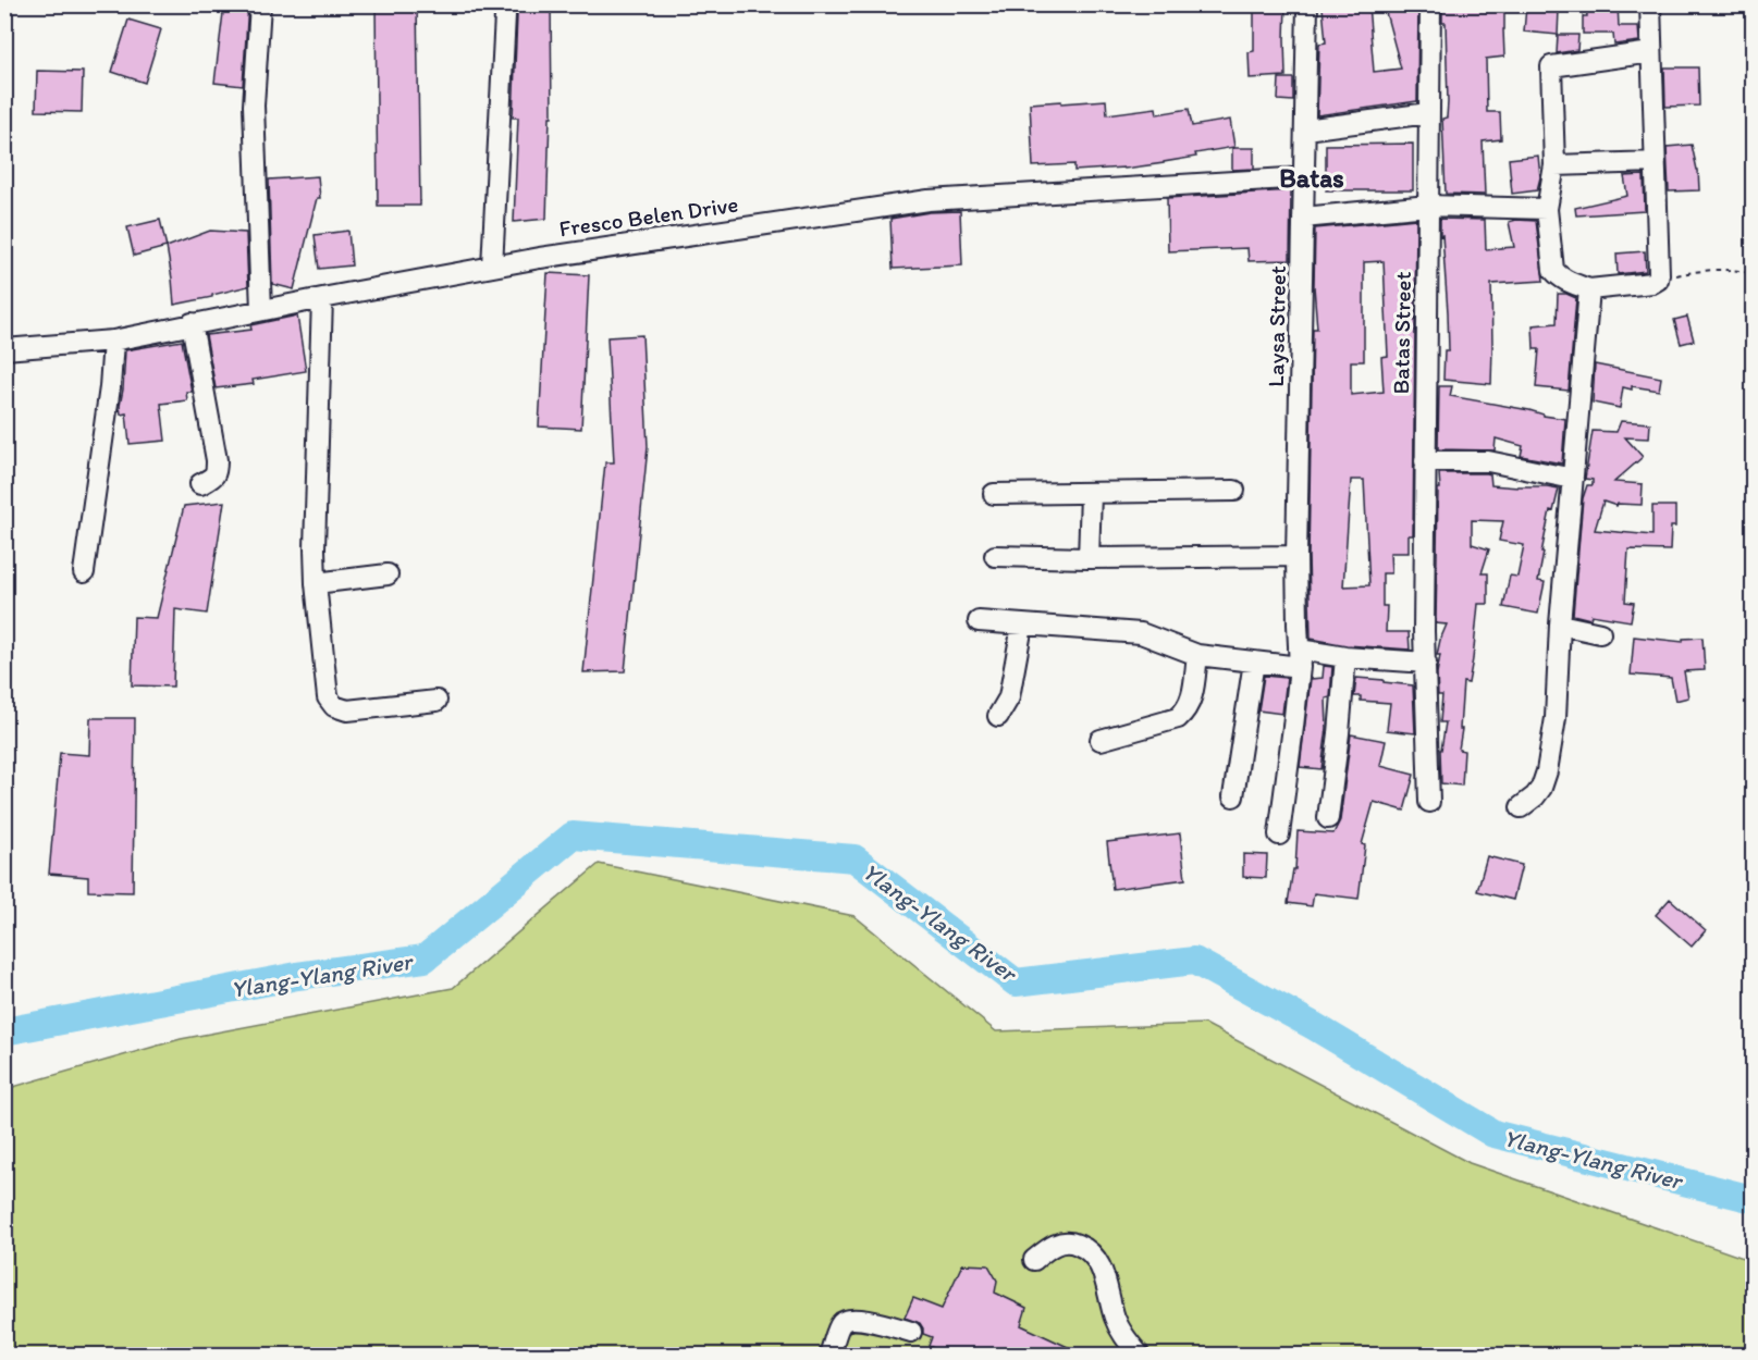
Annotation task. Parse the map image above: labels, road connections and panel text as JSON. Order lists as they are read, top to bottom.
{
  "streets": {
    "street": ["Fresco Belen Drive", "Laysa Street", "Batas Street"]
  },
  "crossings": [
    ["Fresco Belen Drive", "Laysa Street"]
  ],
  "districts": ["Batas"],
  "water": ["Ylang-Ylang River"]
}
